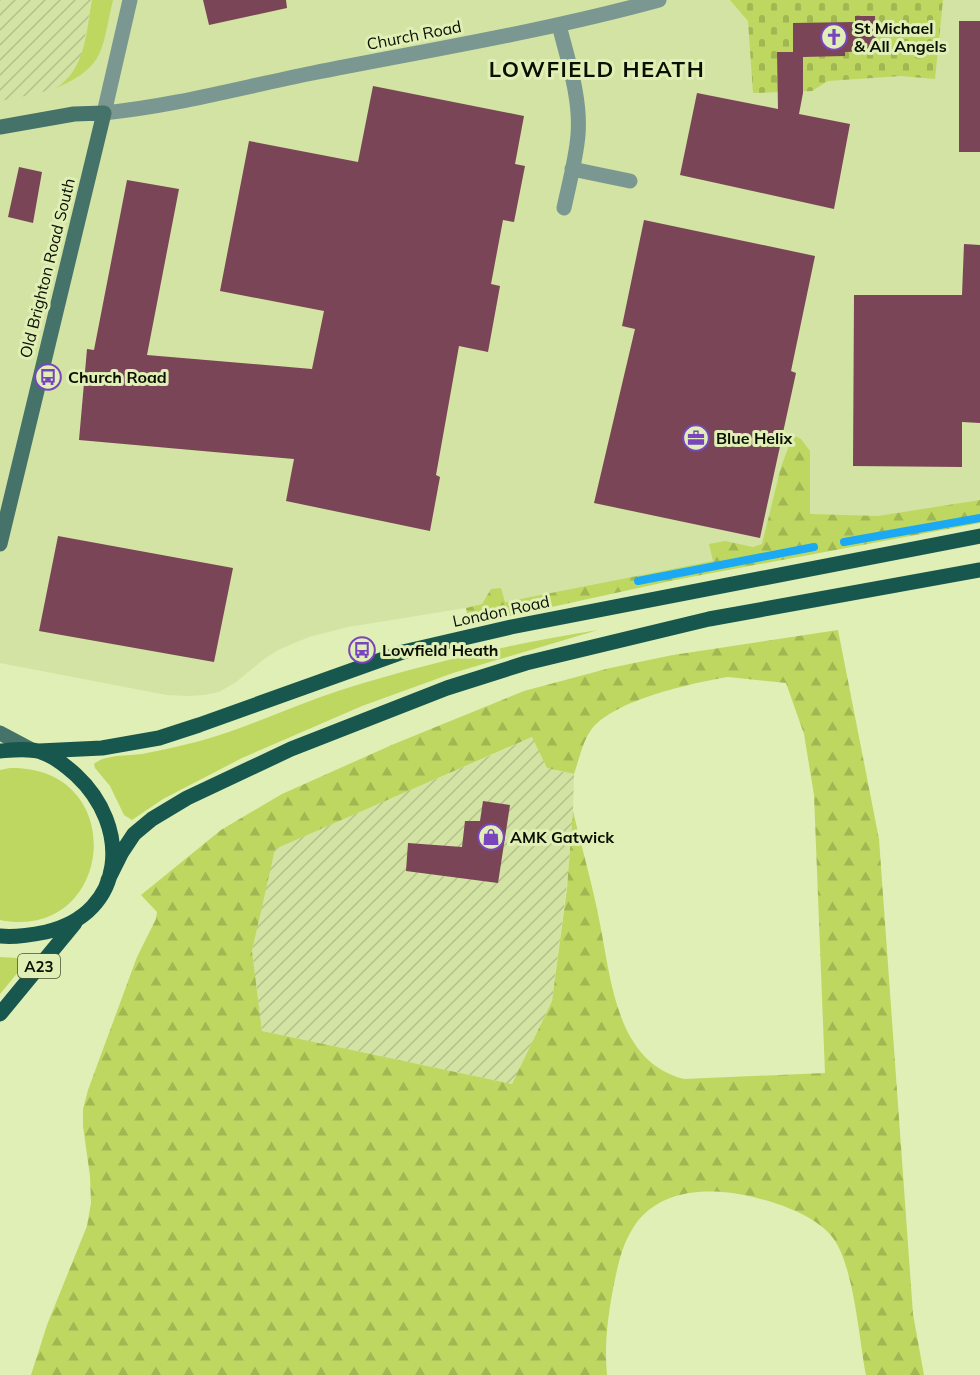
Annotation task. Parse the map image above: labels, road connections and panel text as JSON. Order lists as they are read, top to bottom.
{
  "streets": {
    "main road": ["London Road", "A23"],
    "street": ["Church Road", "Old Brighton Road South"]
  },
  "crossings": [
    ["Church Road", "Old Brighton Road South"]
  ],
  "districts": ["LOWFIELD HEATH"],
  "places": {
    "church": ["St Michael & All Angels"],
    "bus stop": ["Church Road", "Lowfield Heath"],
    "office": ["Blue Helix"],
    "shop": ["AMK Gatwick"]
  }
}
